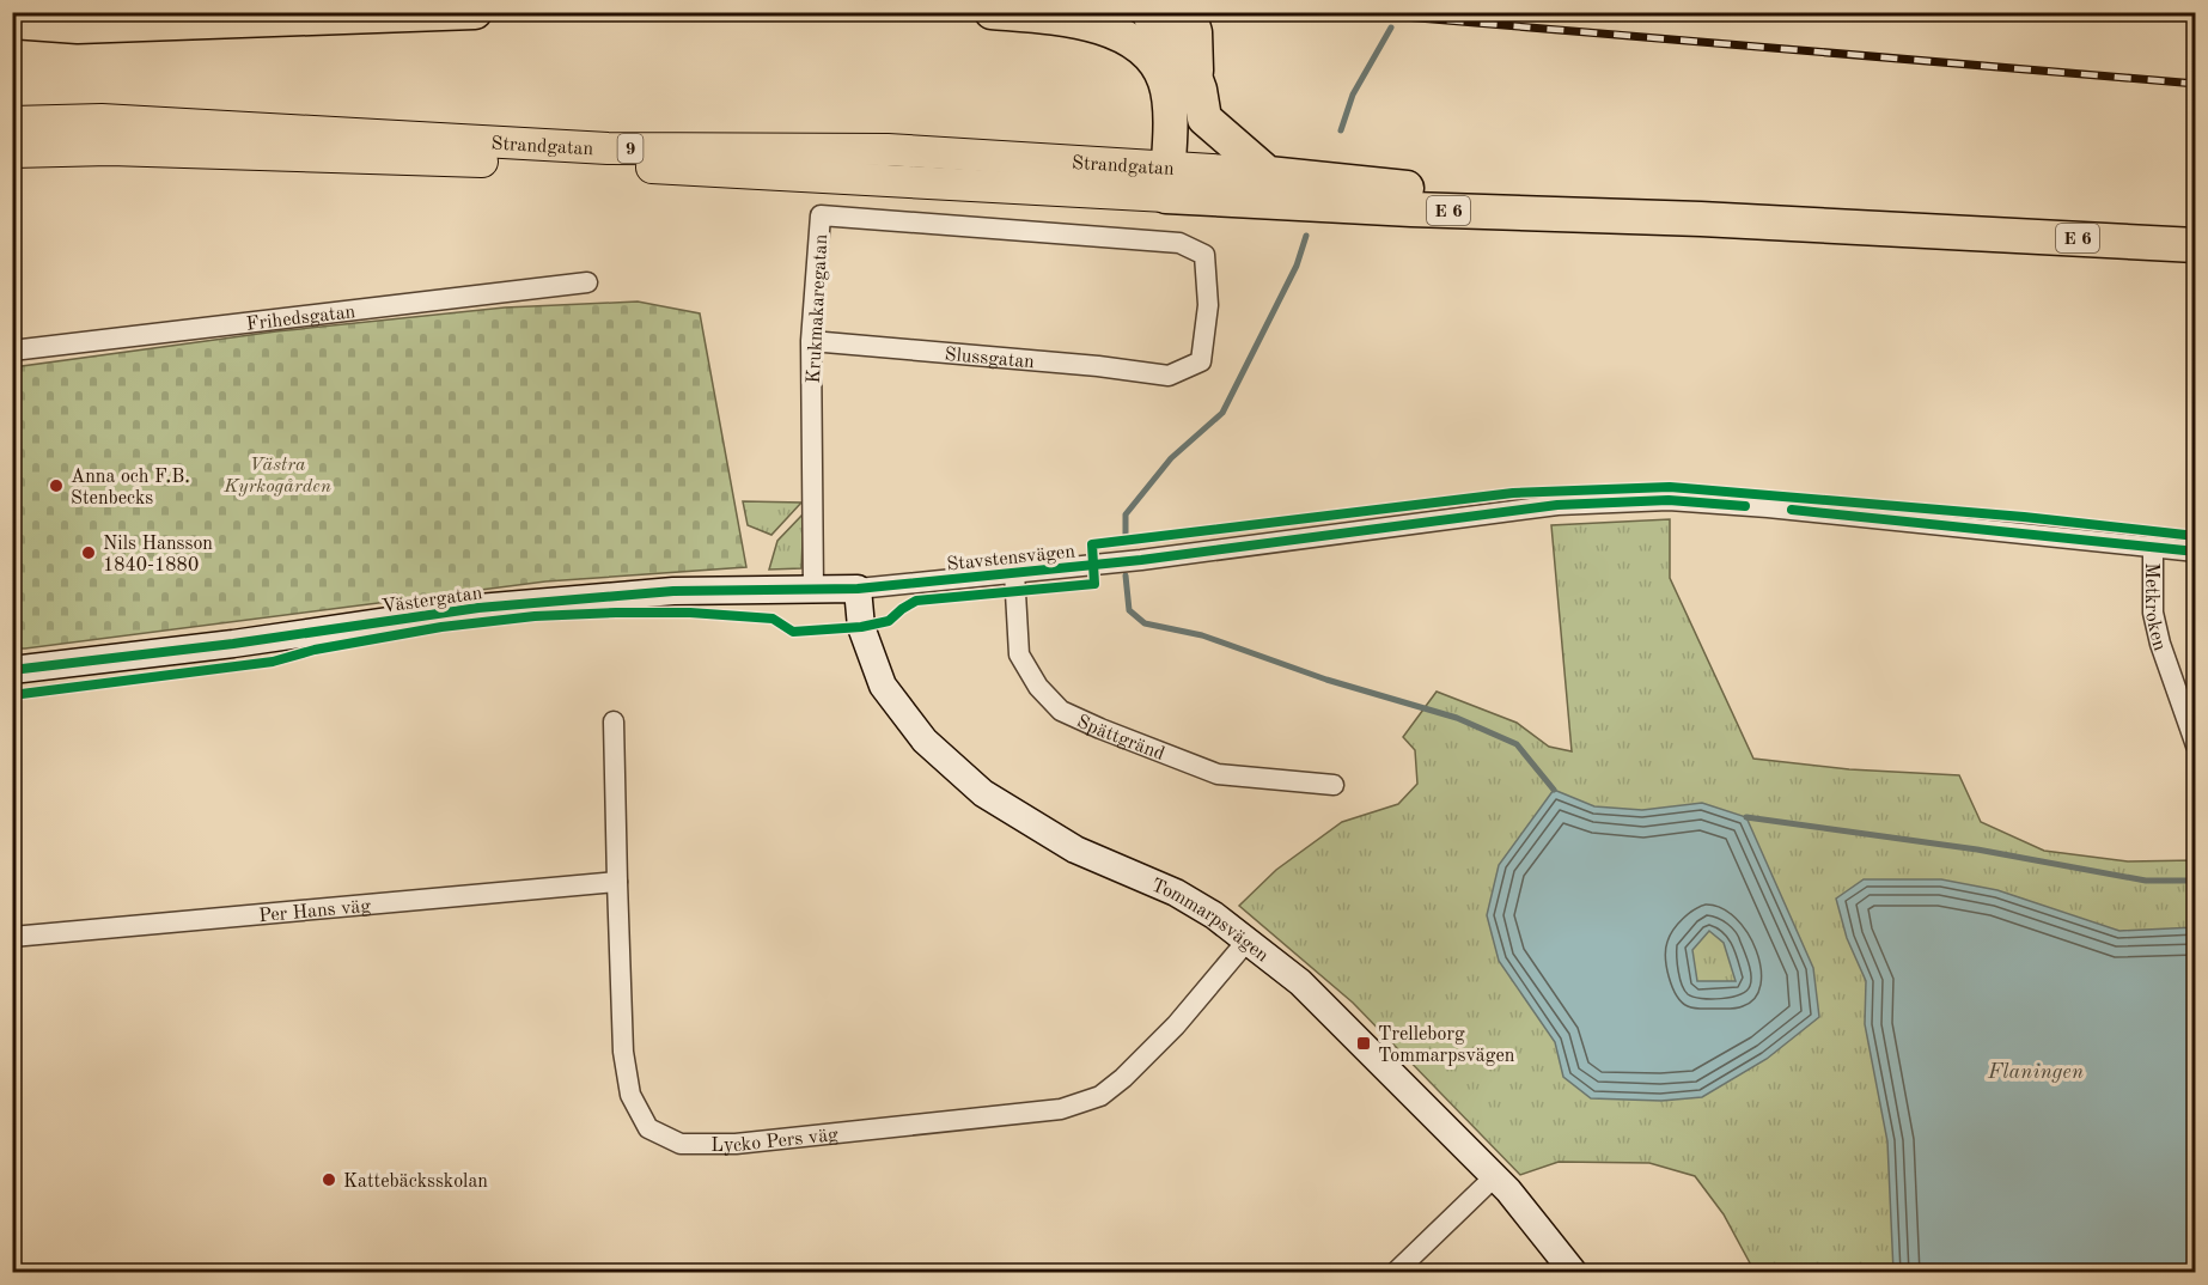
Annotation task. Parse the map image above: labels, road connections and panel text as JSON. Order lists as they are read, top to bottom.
{
  "streets": {
    "highway": ["E 6"],
    "main road": ["Strandgatan", "9"],
    "street": [
      "Krukmakaregatan",
      "Frihedsgatan",
      "Slussgatan",
      "Stavstensvägen",
      "Västergatan",
      "Metkroken",
      "Spättgränd",
      "Per Hans väg",
      "Tommarpsvägen",
      "Lycko Pers väg"
    ]
  },
  "crossings": [
    ["Strandgatan", "E 6"],
    ["Krukmakaregatan", "Slussgatan"],
    ["Krukmakaregatan", "Västergatan"],
    ["Stavstensvägen", "Västergatan"],
    ["Stavstensvägen", "Metkroken"],
    ["Stavstensvägen", "Spättgränd"],
    ["Stavstensvägen", "Tommarpsvägen"],
    ["Västergatan", "Tommarpsvägen"],
    ["Per Hans väg", "Lycko Pers väg"],
    ["Tommarpsvägen", "Lycko Pers väg"]
  ],
  "water": ["Flaningen"],
  "parks": ["Västra Kyrkogården"],
  "places": {
    "other": ["Anna och F.B. Stenbecks", "Nils Hansson 1840-1880", "Kattebäcksskolan"],
    "transit": ["Trelleborg Tommarpsvägen"]
  }
}
